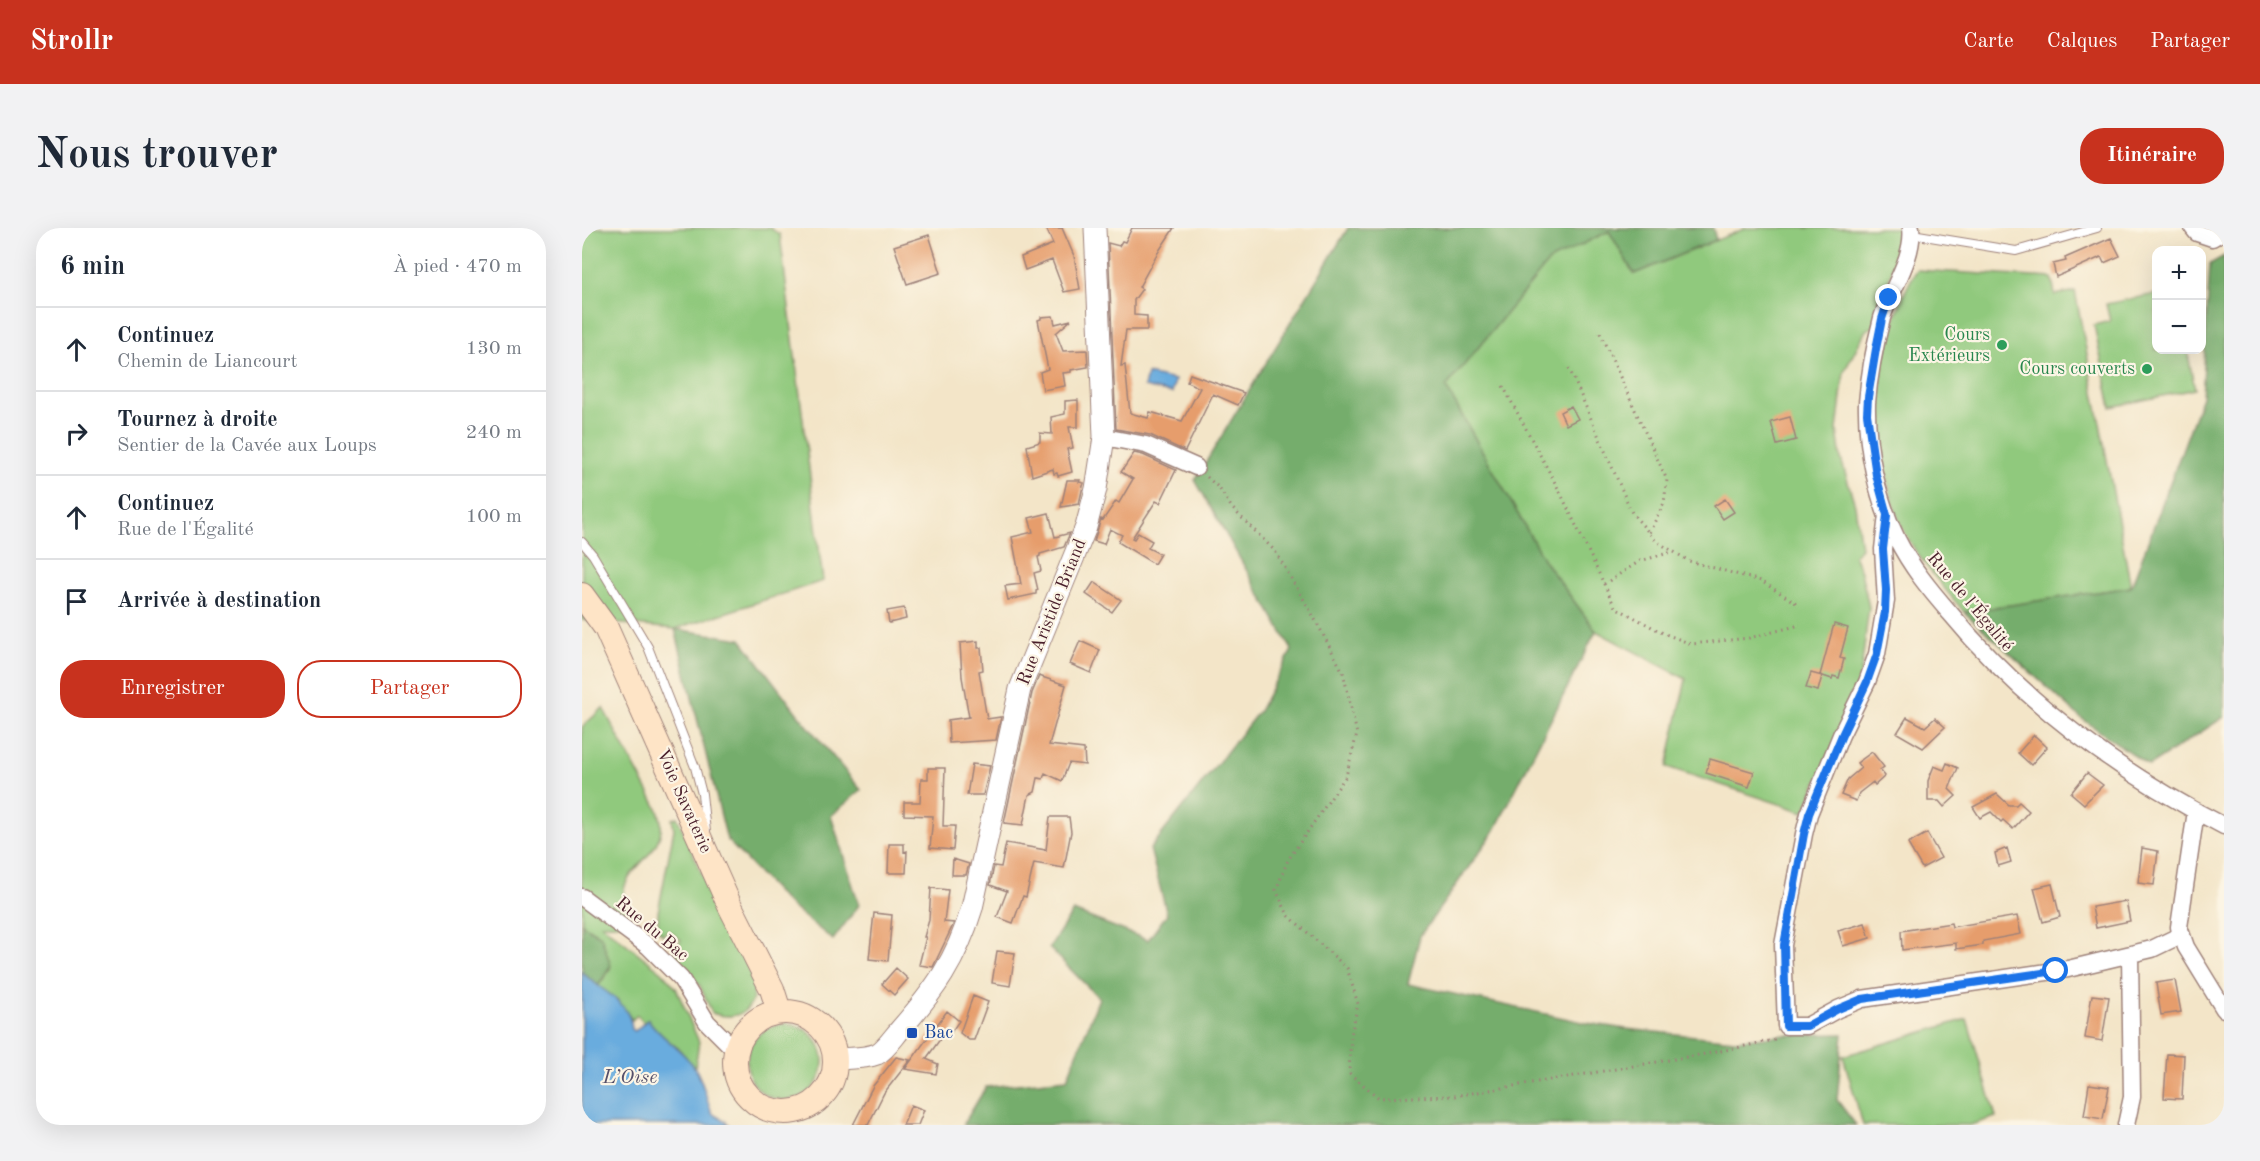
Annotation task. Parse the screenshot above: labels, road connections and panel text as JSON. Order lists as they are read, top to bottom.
{
  "streets": {
    "main road": ["Voie Savaterie"],
    "street": ["Rue de l'Égalité", "Rue Aristide Briand", "Rue du Bac"]
  },
  "crossings": [
    ["Rue Aristide Briand", "Voie Savaterie"],
    ["Rue Aristide Briand", "Rue du Bac"],
    ["Voie Savaterie", "Rue du Bac"]
  ],
  "water": ["L’Oise"],
  "places": {
    "other": ["Cours Extérieurs", "Cours couverts"],
    "transit": ["Bac"]
  },
  "page": {
    "header": "Strollr",
    "nav": ["Carte", "Calques", "Partager"],
    "buttons": [
      "Itinéraire",
      ["Enregistrer", "Partager"]
    ],
    "title": "Nous trouver",
    "heading": ["6 min", "À pied · 470 m"],
    "map_buttons": ["+", "−"],
    "list": [
      ["Continuez", "Chemin de Liancourt", "130 m"],
      ["Tournez à droite", "Sentier de la Cavée aux Loups", "240 m"],
      ["Continuez", "Rue de l'Égalité", "100 m"],
      "Arrivée à destination"
    ]
  }
}
